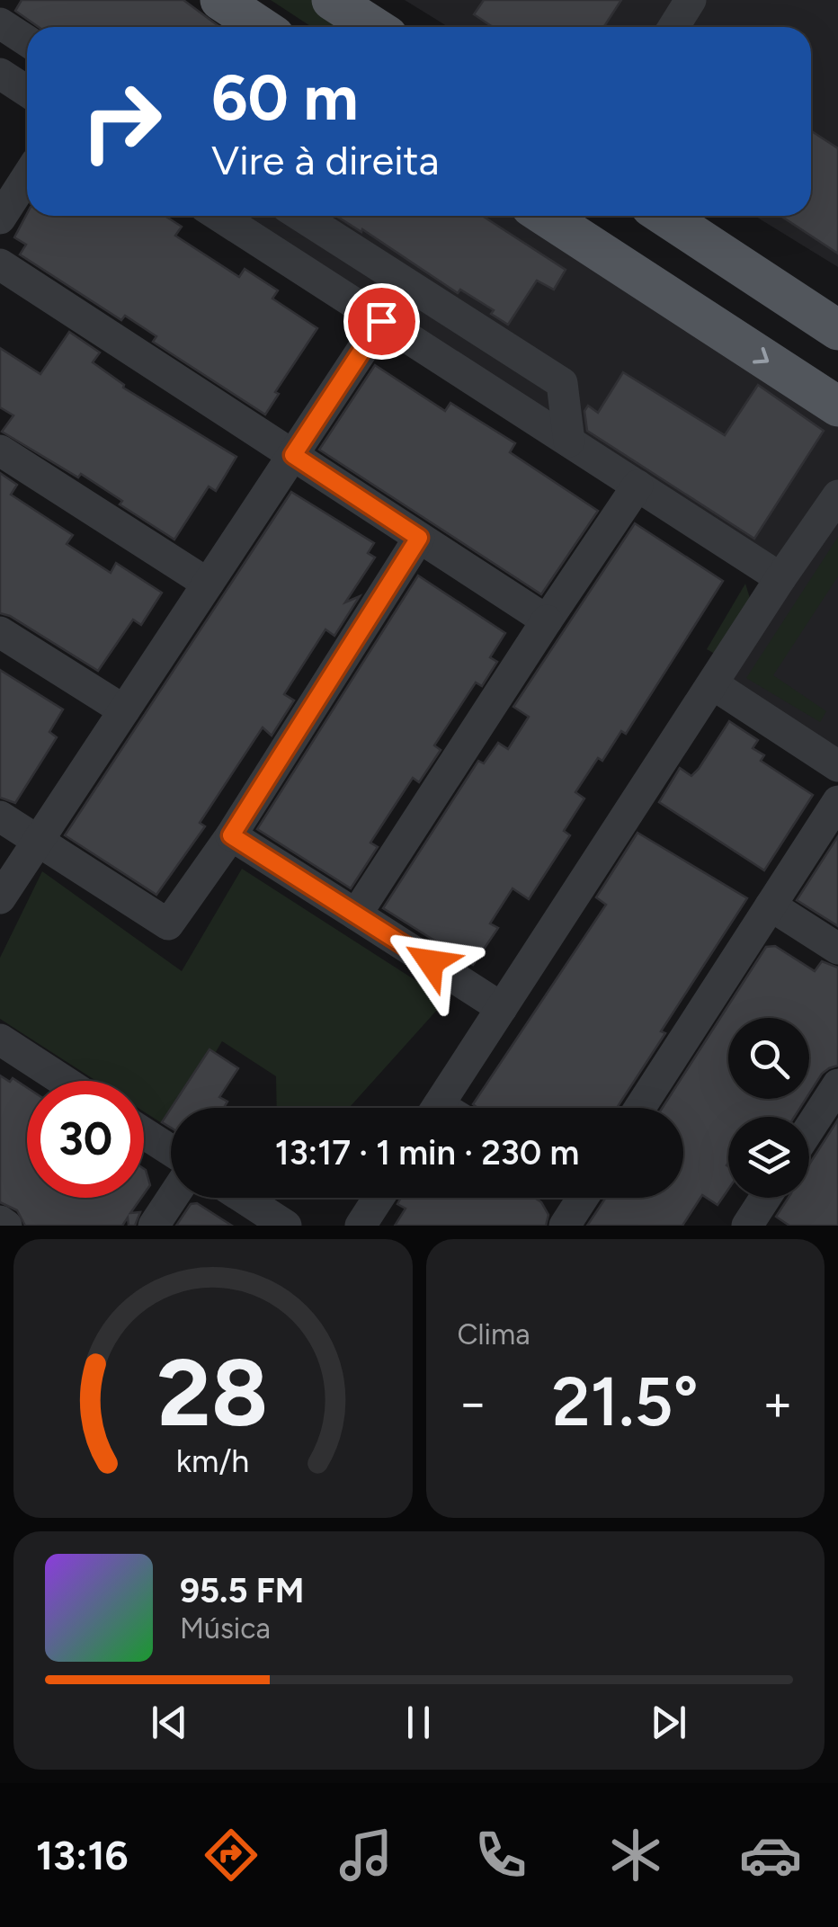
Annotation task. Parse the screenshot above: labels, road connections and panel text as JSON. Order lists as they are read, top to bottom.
{
  "page": {
    "turn": ["60 m", "Vire à direita"],
    "limit": "30",
    "trip": "13:17 · 1 min · 230 m",
    "tile": "Clima",
    "heat": ["−", "21.5°", "+"],
    "song": ["95.5 FM", "Música"],
    "tabs": "13:16",
    "gauge": ["28", "km/h"]
  }
}
